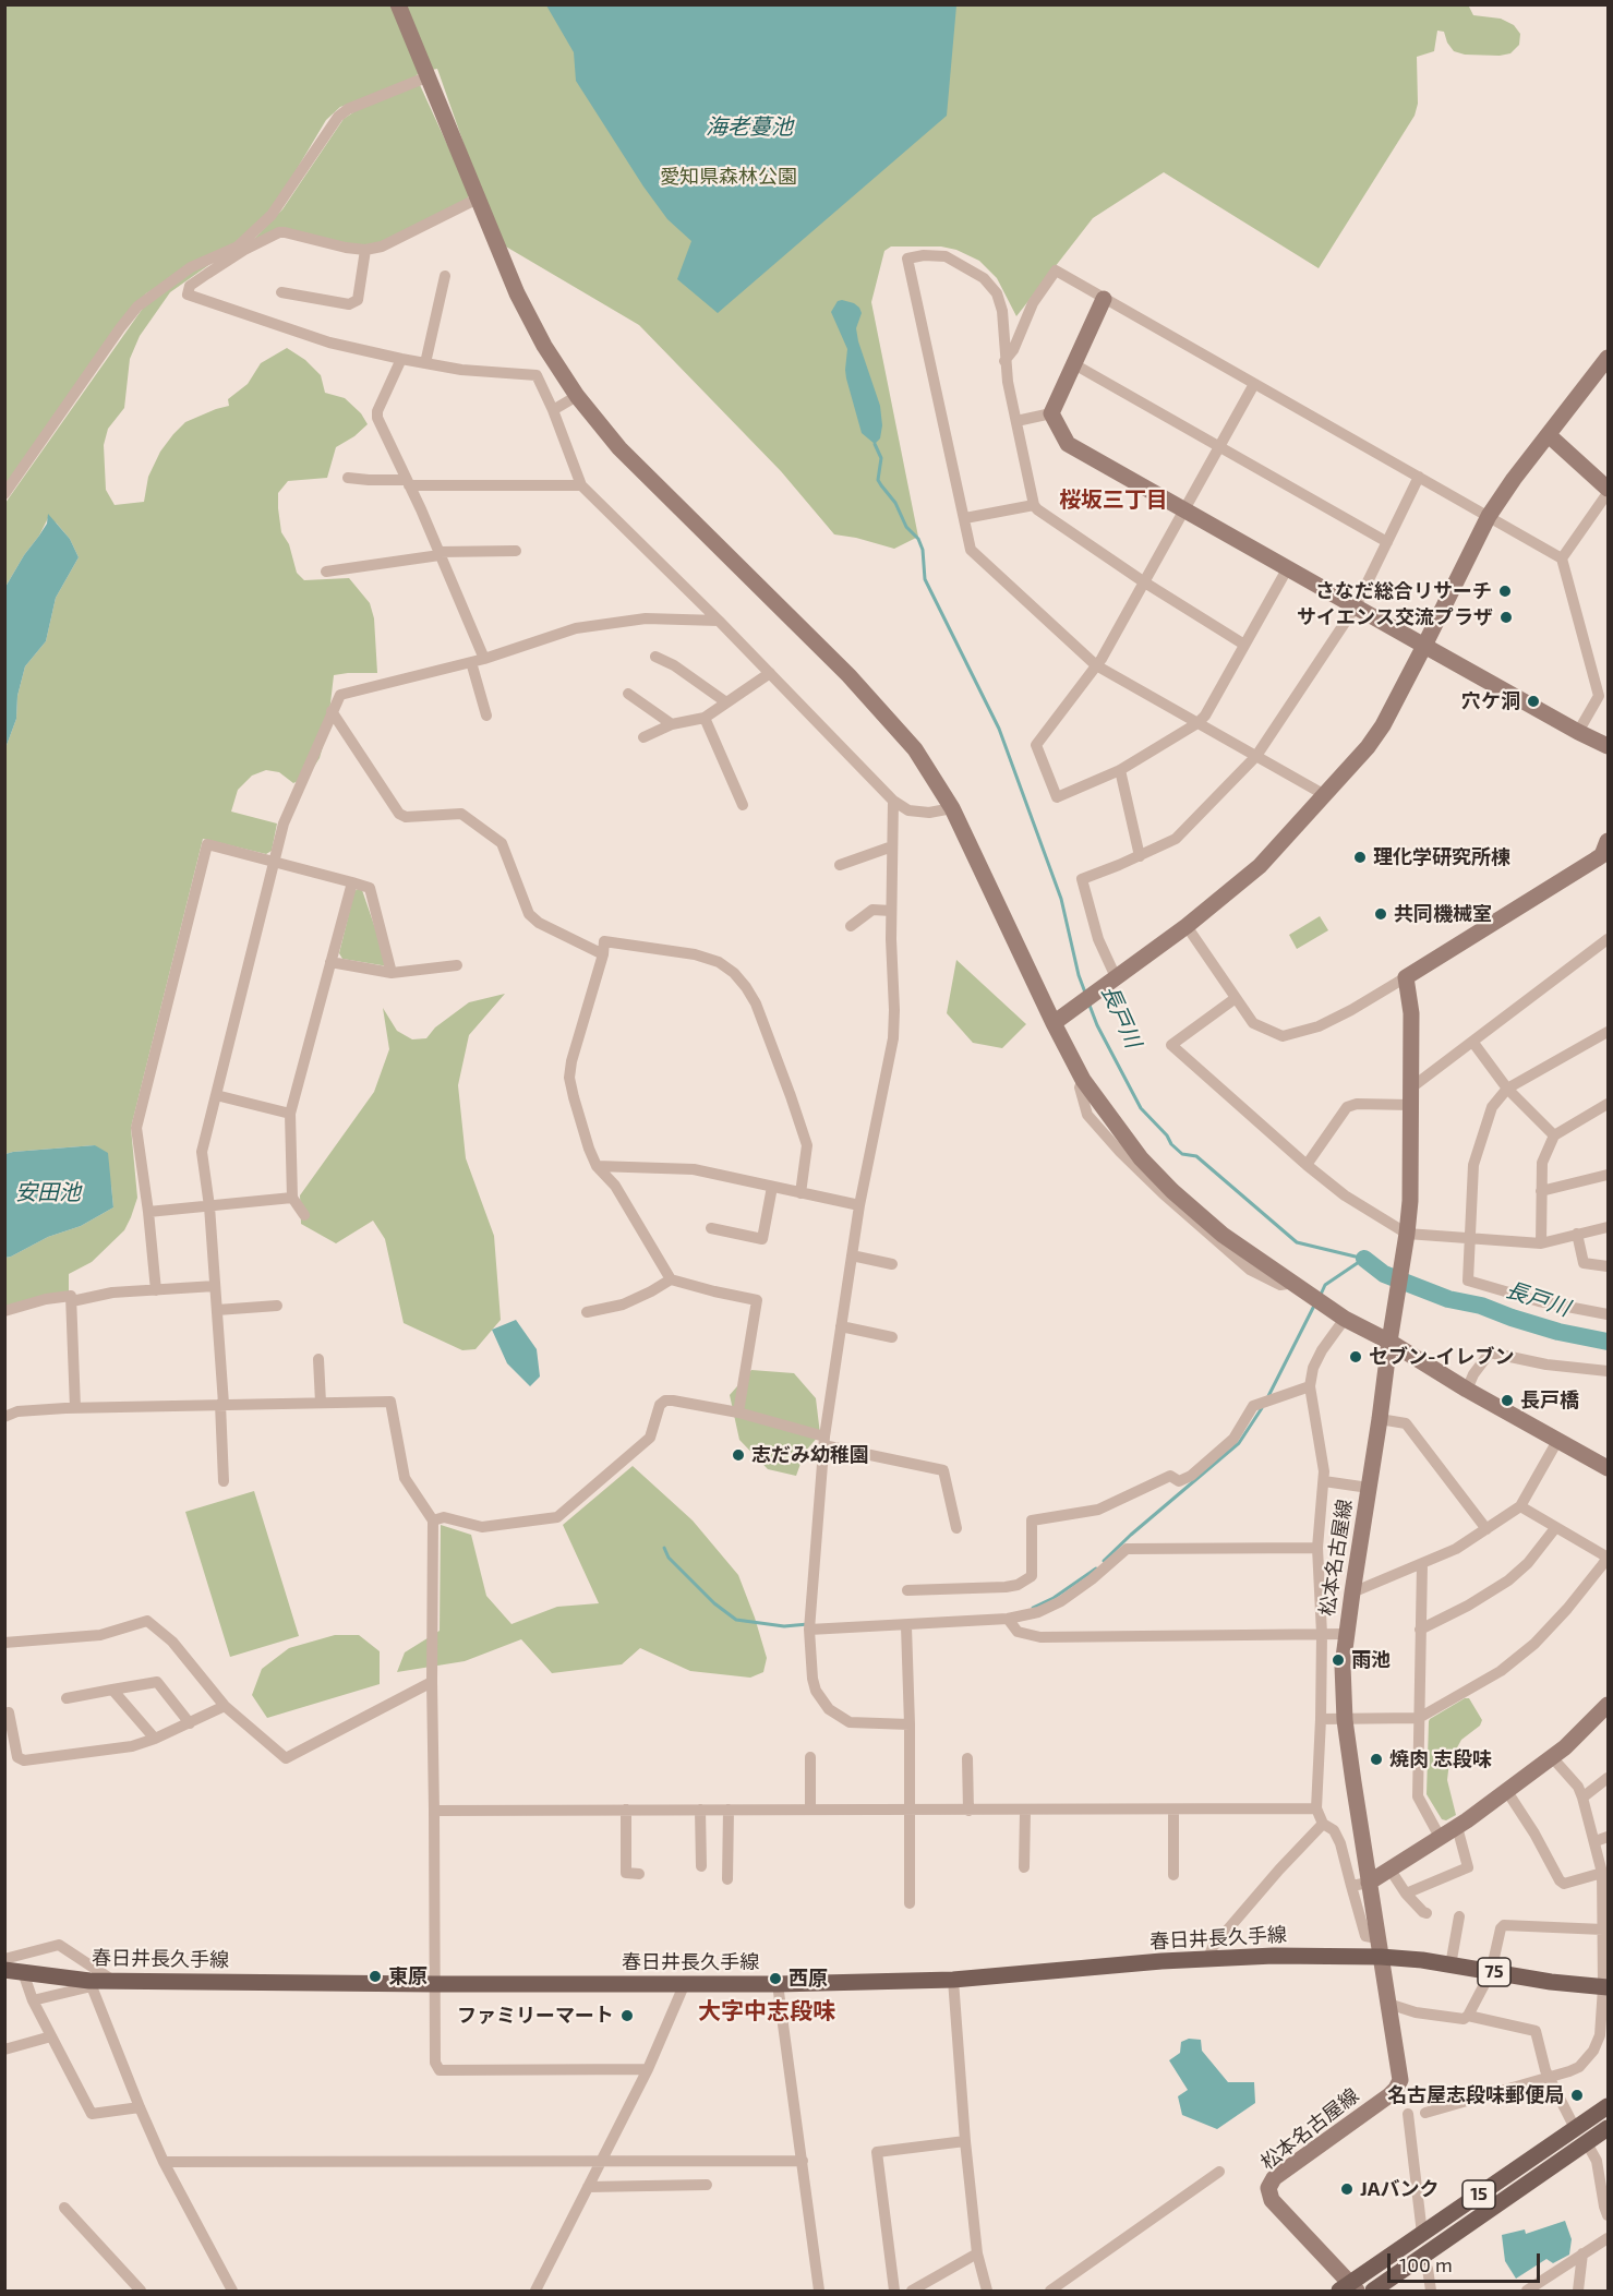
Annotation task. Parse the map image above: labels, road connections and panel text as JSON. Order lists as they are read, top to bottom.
{
  "streets": {
    "main road": ["春日井長久手線", "75", "15"],
    "street": ["松本名古屋線"]
  },
  "crossings": [
    ["松本名古屋線", "春日井長久手線"],
    ["松本名古屋線", "15"]
  ],
  "districts": ["桜坂三丁目", "大字中志段味"],
  "water": ["海老蔓池", "長戸川", "安田池"],
  "parks": ["愛知県森林公園"],
  "places": [
    "さなだ総合リサーチ",
    "サイエンス交流プラザ",
    "穴ケ洞",
    "理化学研究所棟",
    "共同機械室",
    "セブン-イレブン",
    "長戸橋",
    "志だみ幼稚園",
    "雨池",
    "焼肉 志段味",
    "東原",
    "西原",
    "ファミリーマート",
    "名古屋志段味郵便局",
    "JAバンク"
  ],
  "scale_bar": "100 m"
}
